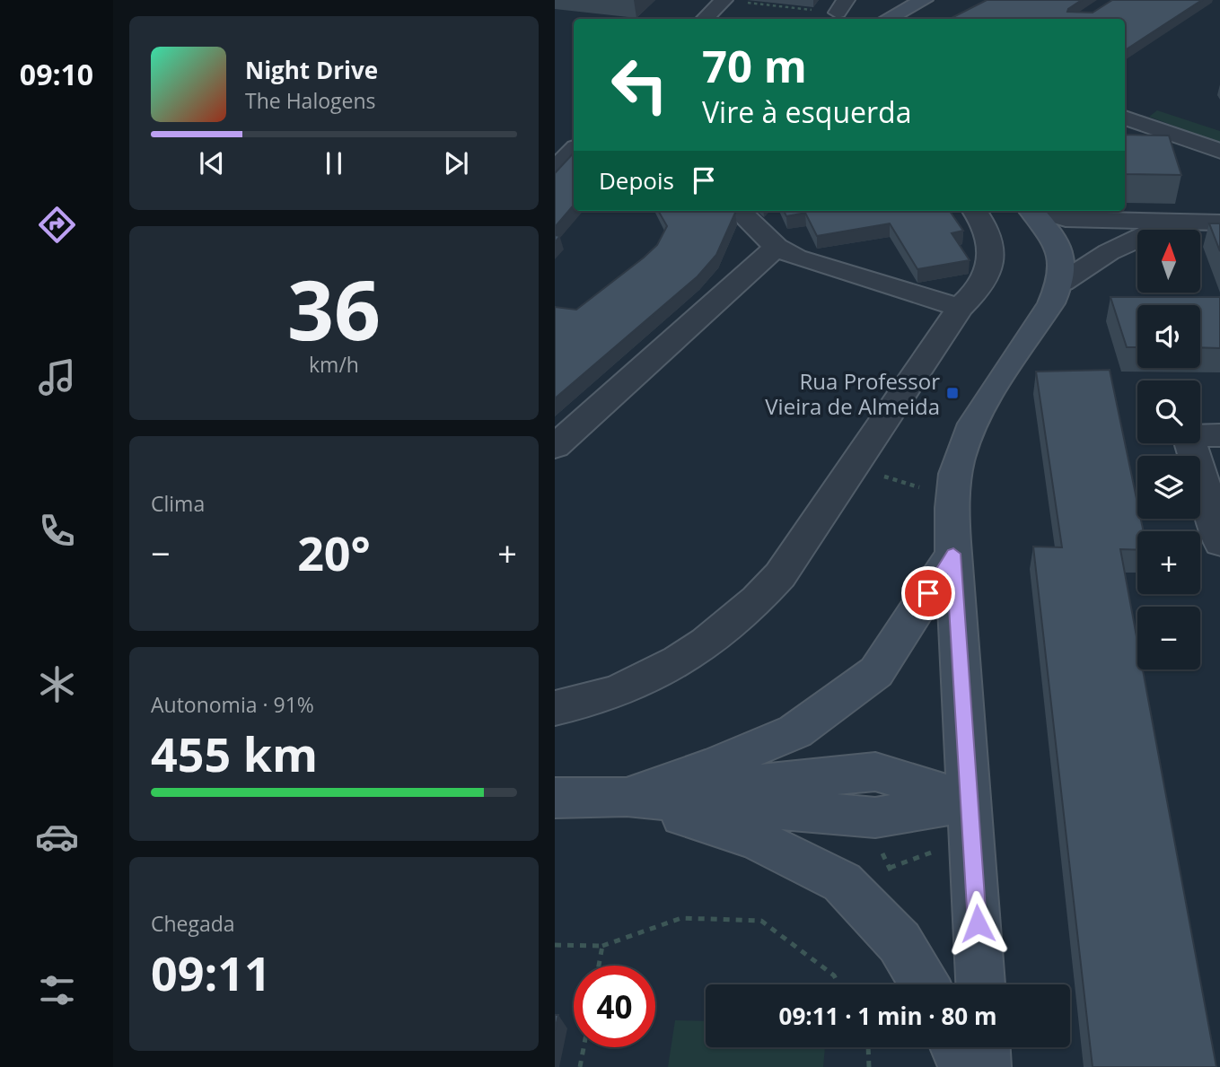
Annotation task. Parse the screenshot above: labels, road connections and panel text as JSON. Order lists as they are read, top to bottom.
{
  "places": {
    "transit": ["Rua Professor Vieira de Almeida"]
  },
  "north": "top",
  "page": {
    "tabs": "09:10",
    "turn": ["70 m", "Vire à esquerda"],
    "song": ["Night Drive", "The Halogens"],
    "then": "Depois",
    "tile": [
      ["36", "km/h"],
      "Clima",
      ["Autonomia · 91%", "455 km"],
      ["Chegada", "09:11"]
    ],
    "map_buttons": ["+", "−"],
    "heat": ["−", "20°", "+"],
    "limit": "40",
    "trip": "09:11 · 1 min · 80 m"
  }
}
